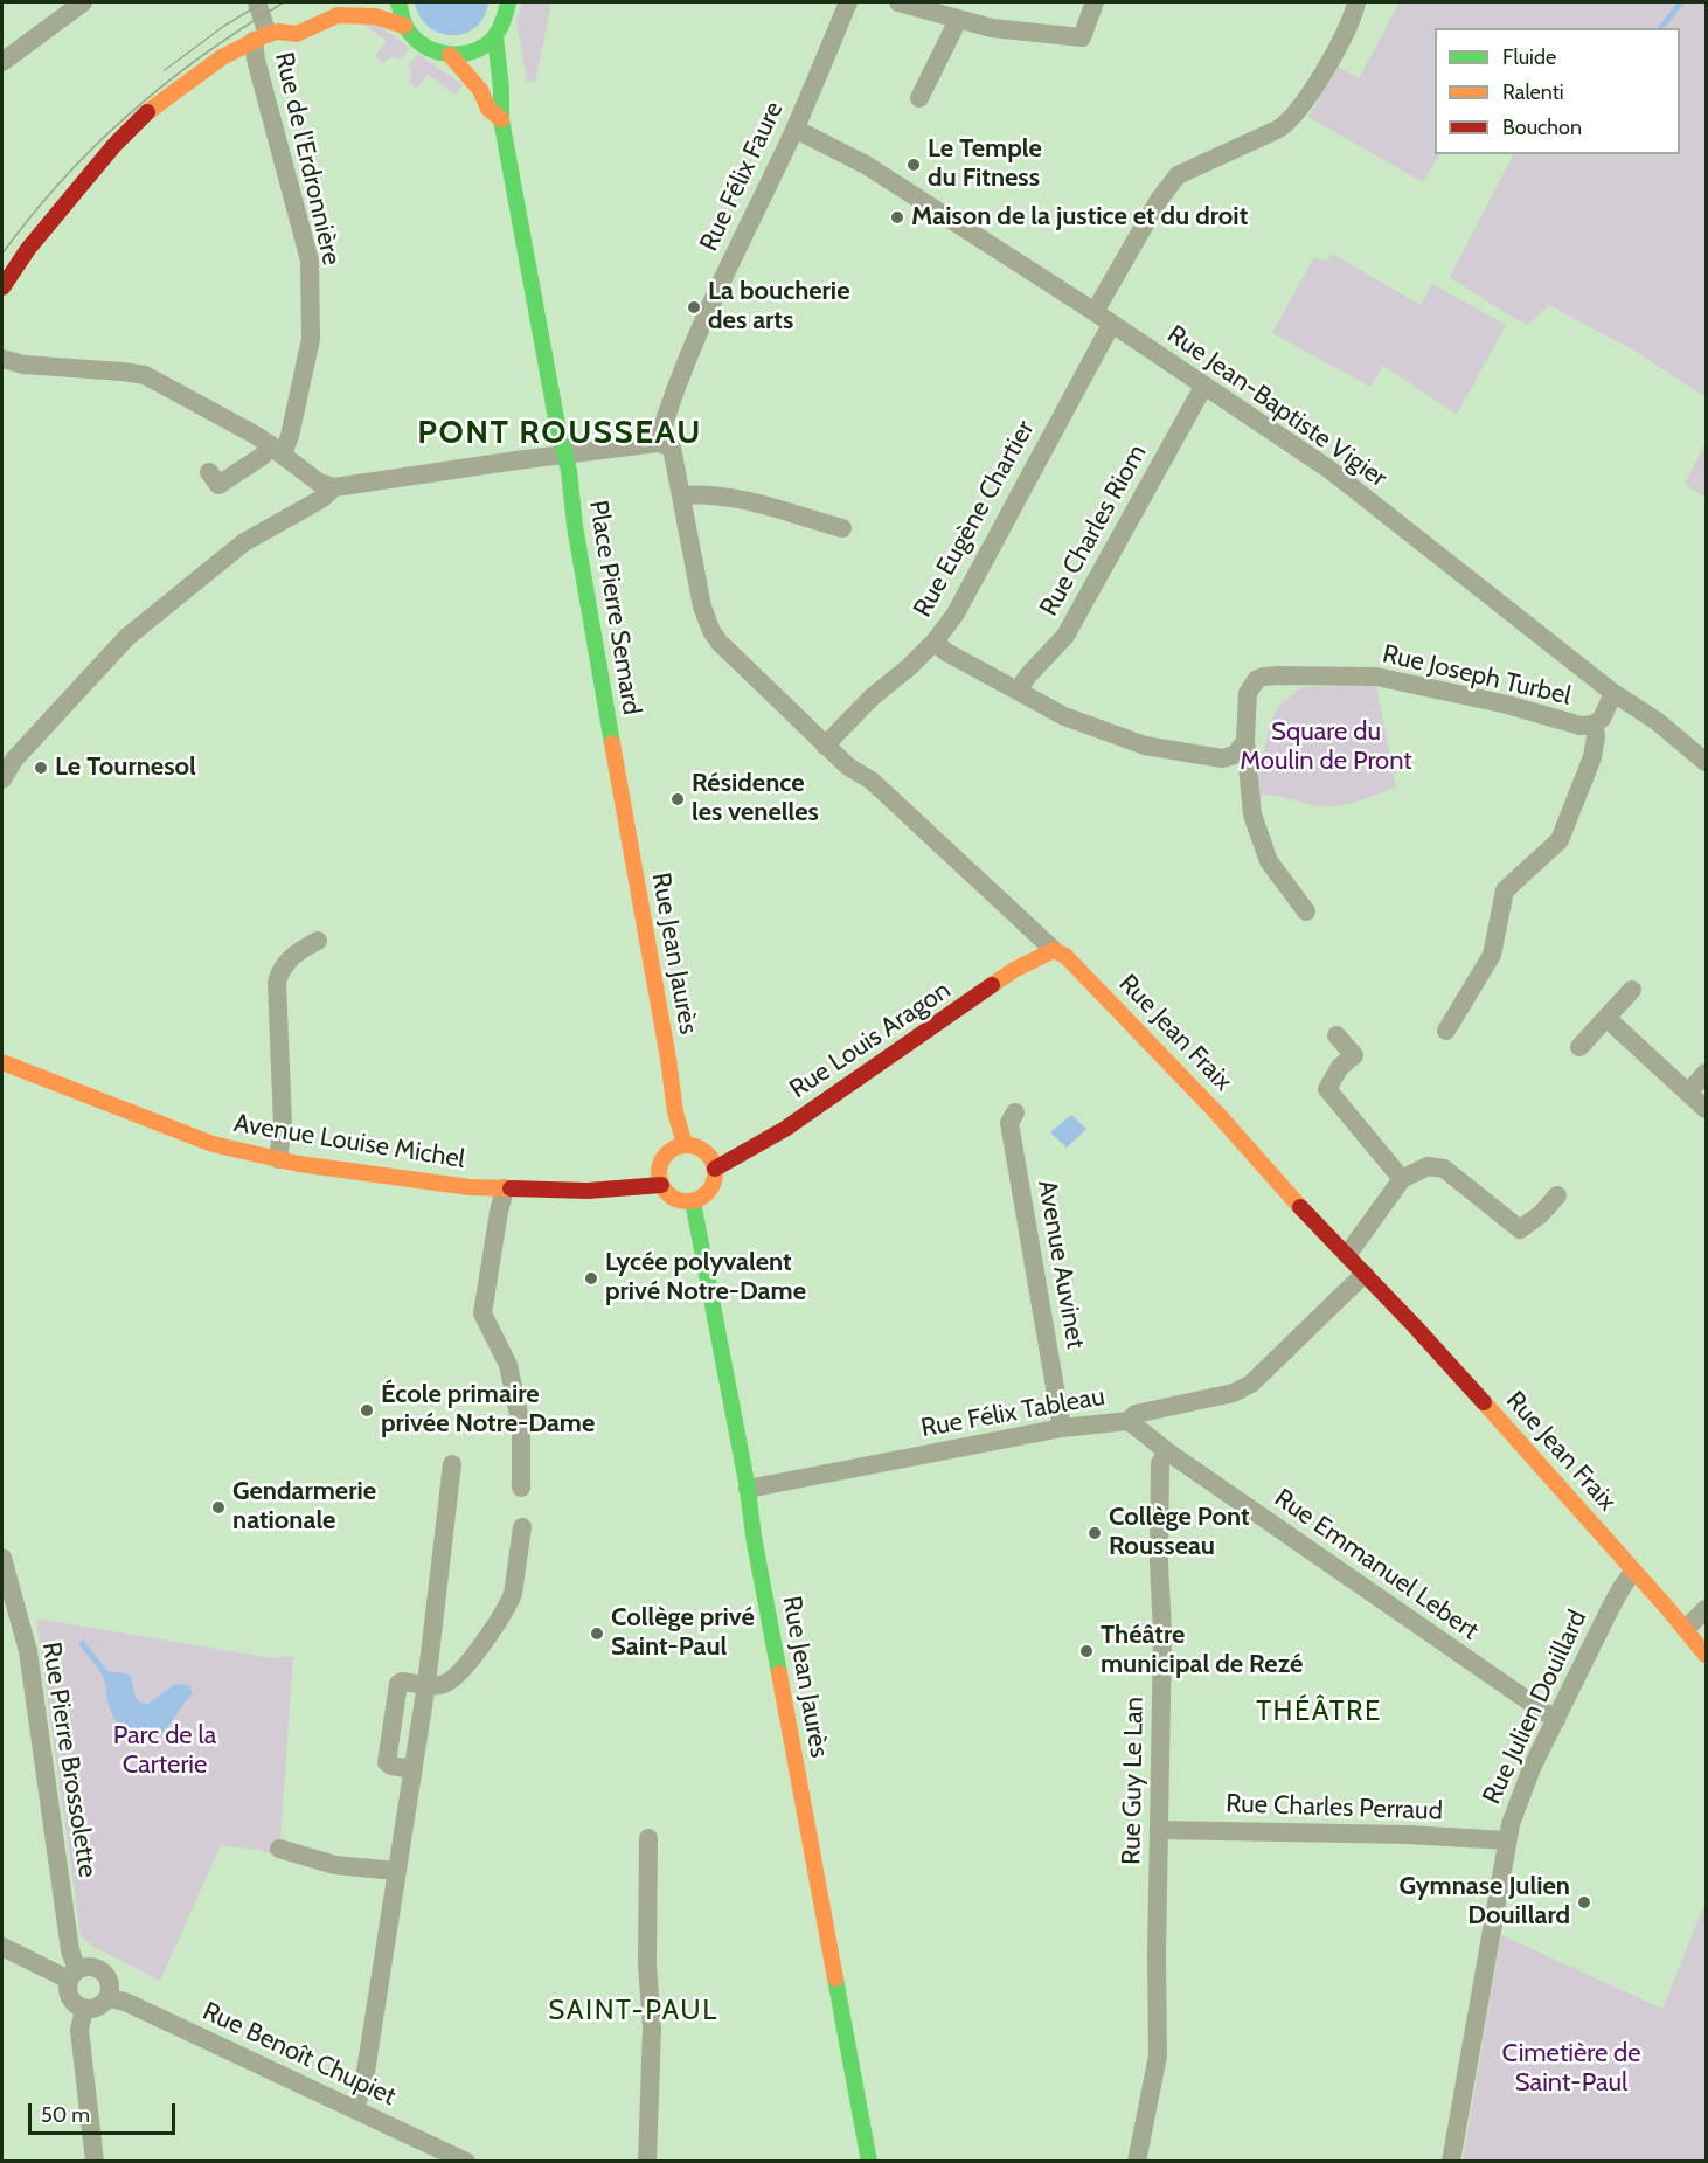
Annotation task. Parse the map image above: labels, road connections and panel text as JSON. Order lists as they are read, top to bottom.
{
  "streets": {
    "street": [
      "Rue de l'Erdronnière",
      "Rue Félix Faure",
      "Rue Jean-Baptiste Vigier",
      "Rue Eugène Chartier",
      "Rue Charles Riom",
      "Place Pierre Semard",
      "Rue Joseph Turbel",
      "Rue Jean Jaurès",
      "Rue Jean Fraix",
      "Rue Louis Aragon",
      "Avenue Louise Michel",
      "Avenue Auvinet",
      "Rue Félix Tableau",
      "Rue Emmanuel Lebert",
      "Rue Julien Douillard",
      "Rue Pierre Brossolette",
      "Rue Guy Le Lan",
      "Rue Charles Perraud",
      "Rue Benoît Chupiet"
    ]
  },
  "crossings": [
    ["Rue Félix Faure", "Rue Jean-Baptiste Vigier"],
    ["Rue Félix Faure", "Rue Jean Fraix"],
    ["Rue Jean-Baptiste Vigier", "Rue Eugène Chartier"],
    ["Rue Jean-Baptiste Vigier", "Rue Charles Riom"],
    ["Rue Jean-Baptiste Vigier", "Rue Joseph Turbel"],
    ["Rue Eugène Chartier", "Rue Jean Fraix"],
    ["Place Pierre Semard", "Rue Jean Jaurès"],
    ["Rue Jean Jaurès", "Rue Louis Aragon"],
    ["Rue Jean Jaurès", "Avenue Louise Michel"],
    ["Rue Jean Jaurès", "Rue Félix Tableau"],
    ["Rue Jean Fraix", "Rue Louis Aragon"],
    ["Rue Jean Fraix", "Rue Félix Tableau"],
    ["Rue Jean Fraix", "Rue Julien Douillard"],
    ["Rue Louis Aragon", "Avenue Louise Michel"],
    ["Avenue Auvinet", "Rue Félix Tableau"],
    ["Rue Emmanuel Lebert", "Rue Julien Douillard"],
    ["Rue Emmanuel Lebert", "Rue Guy Le Lan"],
    ["Rue Julien Douillard", "Rue Charles Perraud"],
    ["Rue Pierre Brossolette", "Rue Benoît Chupiet"],
    ["Rue Guy Le Lan", "Rue Charles Perraud"]
  ],
  "districts": ["PONT ROUSSEAU", "THÉÂTRE", "SAINT-PAUL"],
  "parks": ["Square du Moulin de Pront", "Parc de la Carterie", "Cimetière de Saint-Paul"],
  "places": [
    "Le Temple du Fitness",
    "Maison de la justice et du droit",
    "La boucherie des arts",
    "Le Tournesol",
    "Résidence les venelles",
    "Lycée polyvalent privé Notre-Dame",
    "École primaire privée Notre-Dame",
    "Gendarmerie nationale",
    "Collège Pont Rousseau",
    "Collège privé Saint-Paul",
    "Théâtre municipal de Rezé",
    "Gymnase Julien Douillard"
  ],
  "legend": ["Fluide", "Ralenti", "Bouchon"],
  "scale_bar": "50 m"
}
